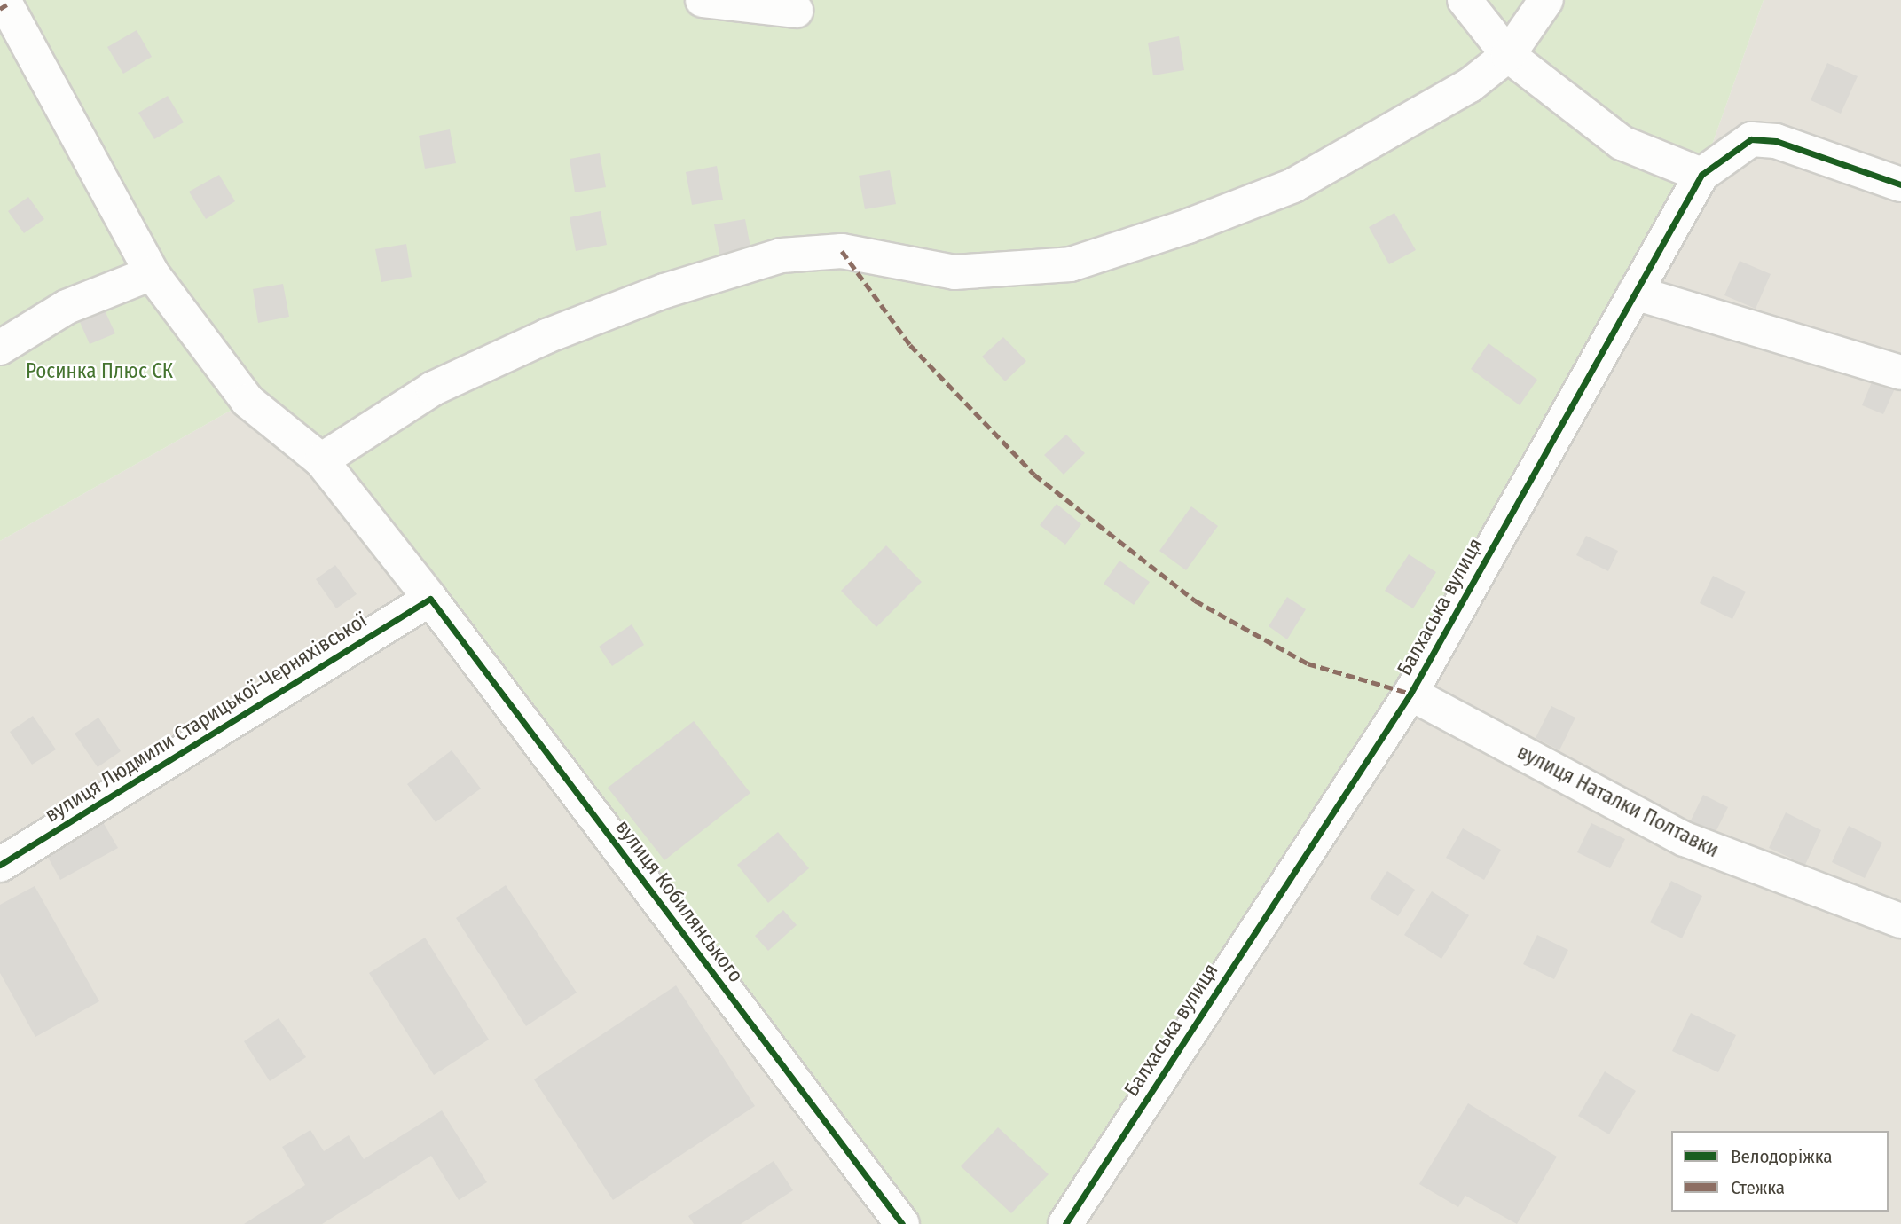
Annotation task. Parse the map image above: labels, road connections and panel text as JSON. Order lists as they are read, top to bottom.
{
  "streets": {
    "street": [
      "Балхаська вулиця",
      "вулиця Людмили Старицької-Черняхівської",
      "вулиця Наталки Полтавки",
      "вулиця Кобилянського"
    ]
  },
  "crossings": [
    ["Балхаська вулиця", "вулиця Наталки Полтавки"],
    ["вулиця Людмили Старицької-Черняхівської", "вулиця Кобилянського"]
  ],
  "parks": ["Росинка Плюс СК"],
  "legend": ["Велодоріжка", "Стежка"]
}
